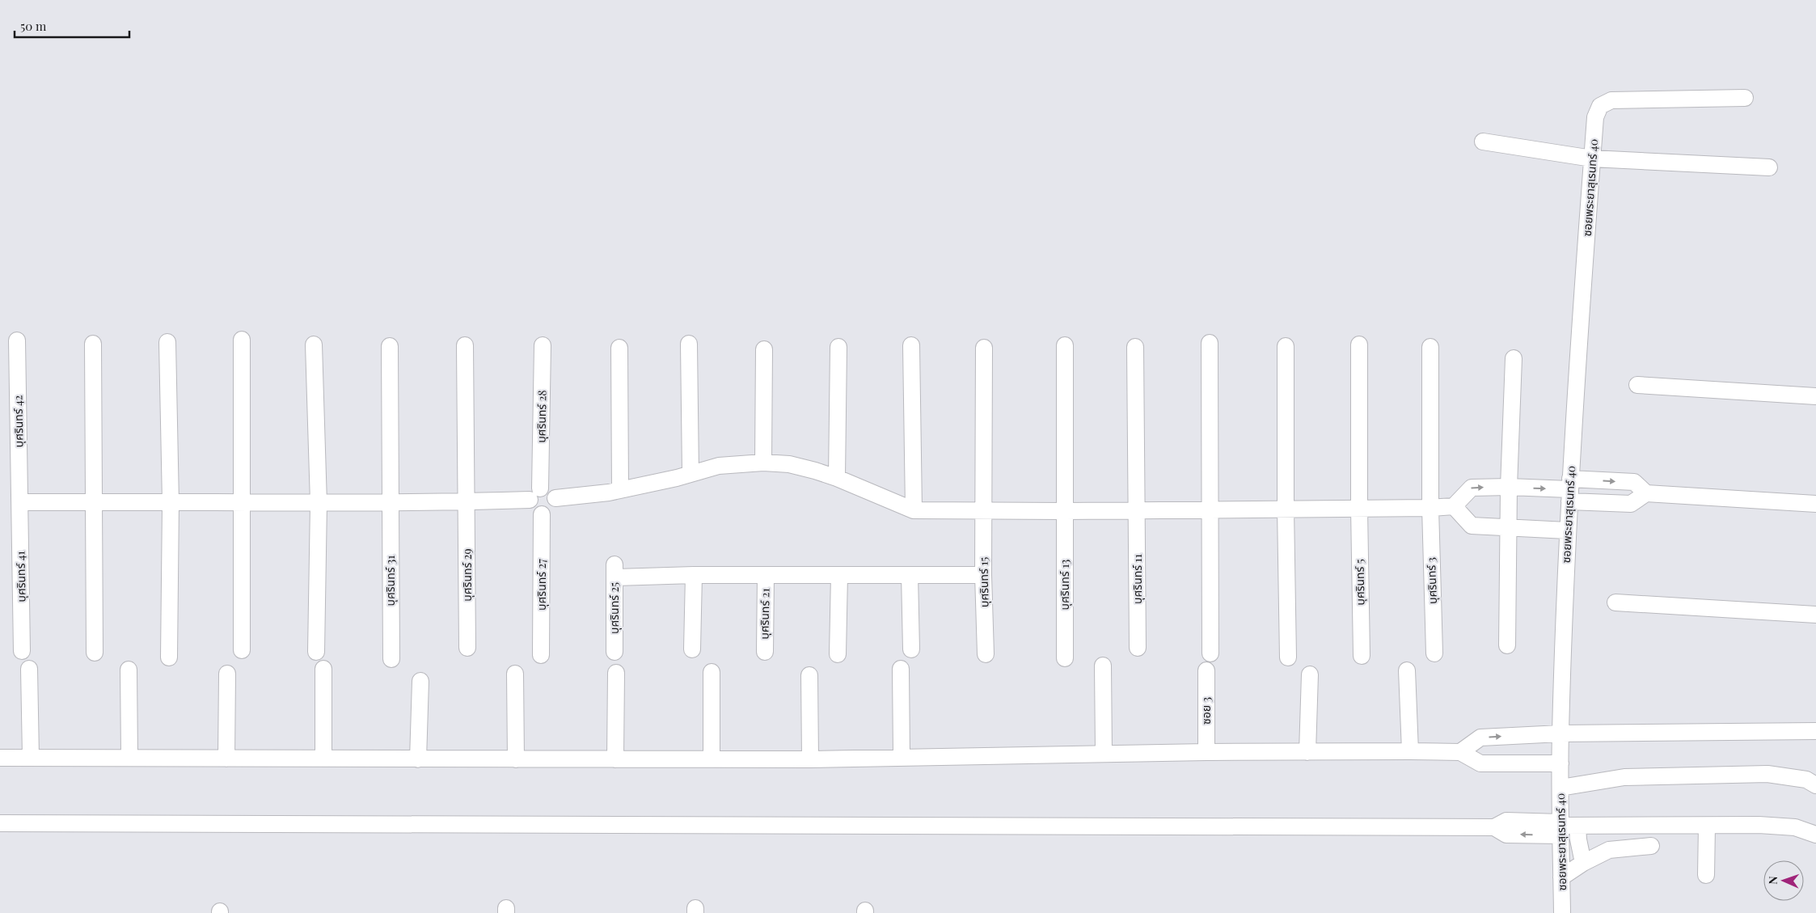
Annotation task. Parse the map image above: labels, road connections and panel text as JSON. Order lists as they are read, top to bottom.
{
  "streets": {
    "street": [
      "ซอยพระยาสุเรนทร์ 40",
      "บุศรินทร์ 28",
      "บุศรินทร์ 42",
      "บุศรินทร์ 29",
      "บุศรินทร์ 41",
      "บุศรินทร์ 11",
      "บุศรินทร์ 31",
      "บุศรินทร์ 3",
      "บุศรินทร์ 15",
      "บุศรินทร์ 5",
      "บุศรินทร์ 27",
      "บุศรินทร์ 13",
      "บุศรินทร์ 25",
      "บุศรินทร์ 21",
      "ซอย 3"
    ]
  },
  "crossings": [
    ["บุศรินทร์ 28", "บุศรินทร์ 27"],
    ["บุศรินทร์ 42", "บุศรินทร์ 41"]
  ],
  "scale_bar": "50 m",
  "north": "left"
}
